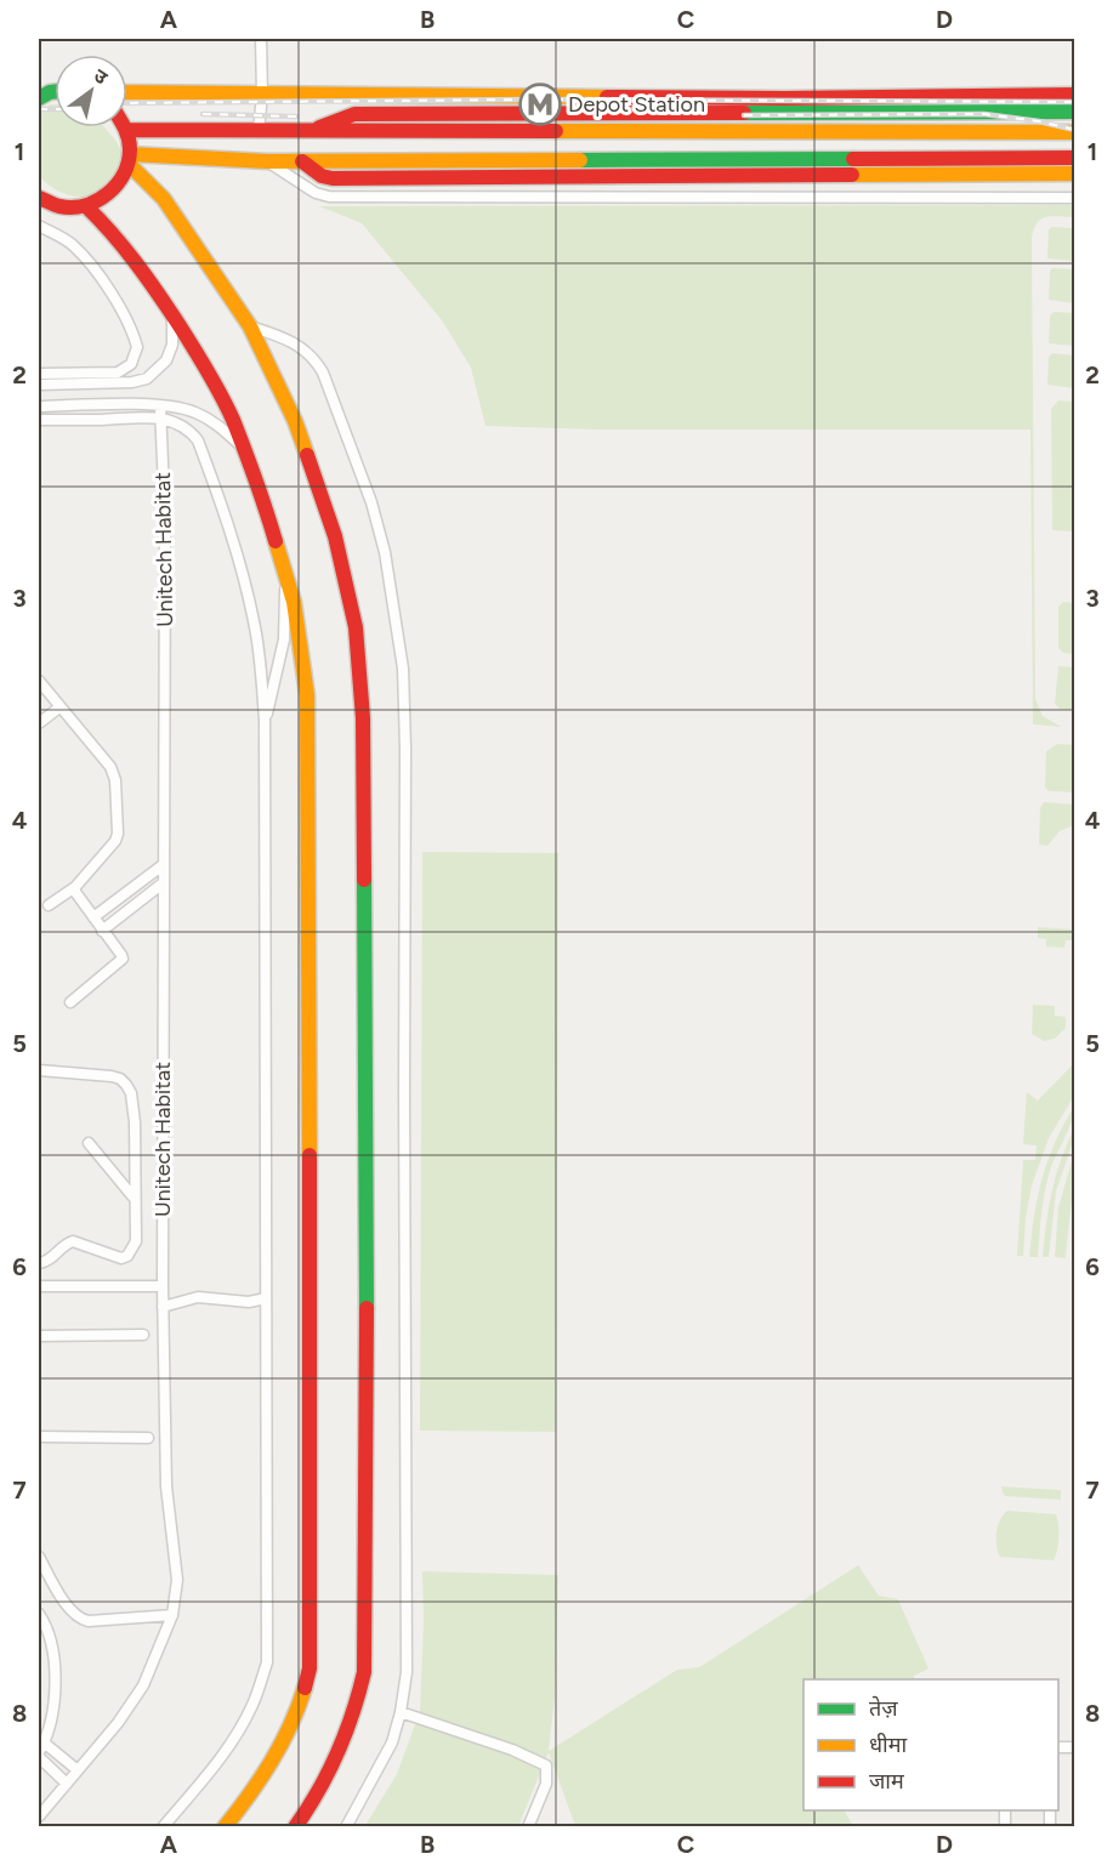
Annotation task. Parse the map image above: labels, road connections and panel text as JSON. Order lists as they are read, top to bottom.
{
  "streets": {
    "street": ["Unitech Habitat"]
  },
  "places": {
    "metro station": ["Depot Station"]
  },
  "legend": ["तेज़", "धीमा", "जाम"],
  "north": "top right",
  "grid": {
    "columns": [
      "A",
      "B",
      "C",
      "D"
    ],
    "rows": [
      "1",
      "2",
      "3",
      "4",
      "5",
      "6",
      "7",
      "8"
    ]
  }
}
